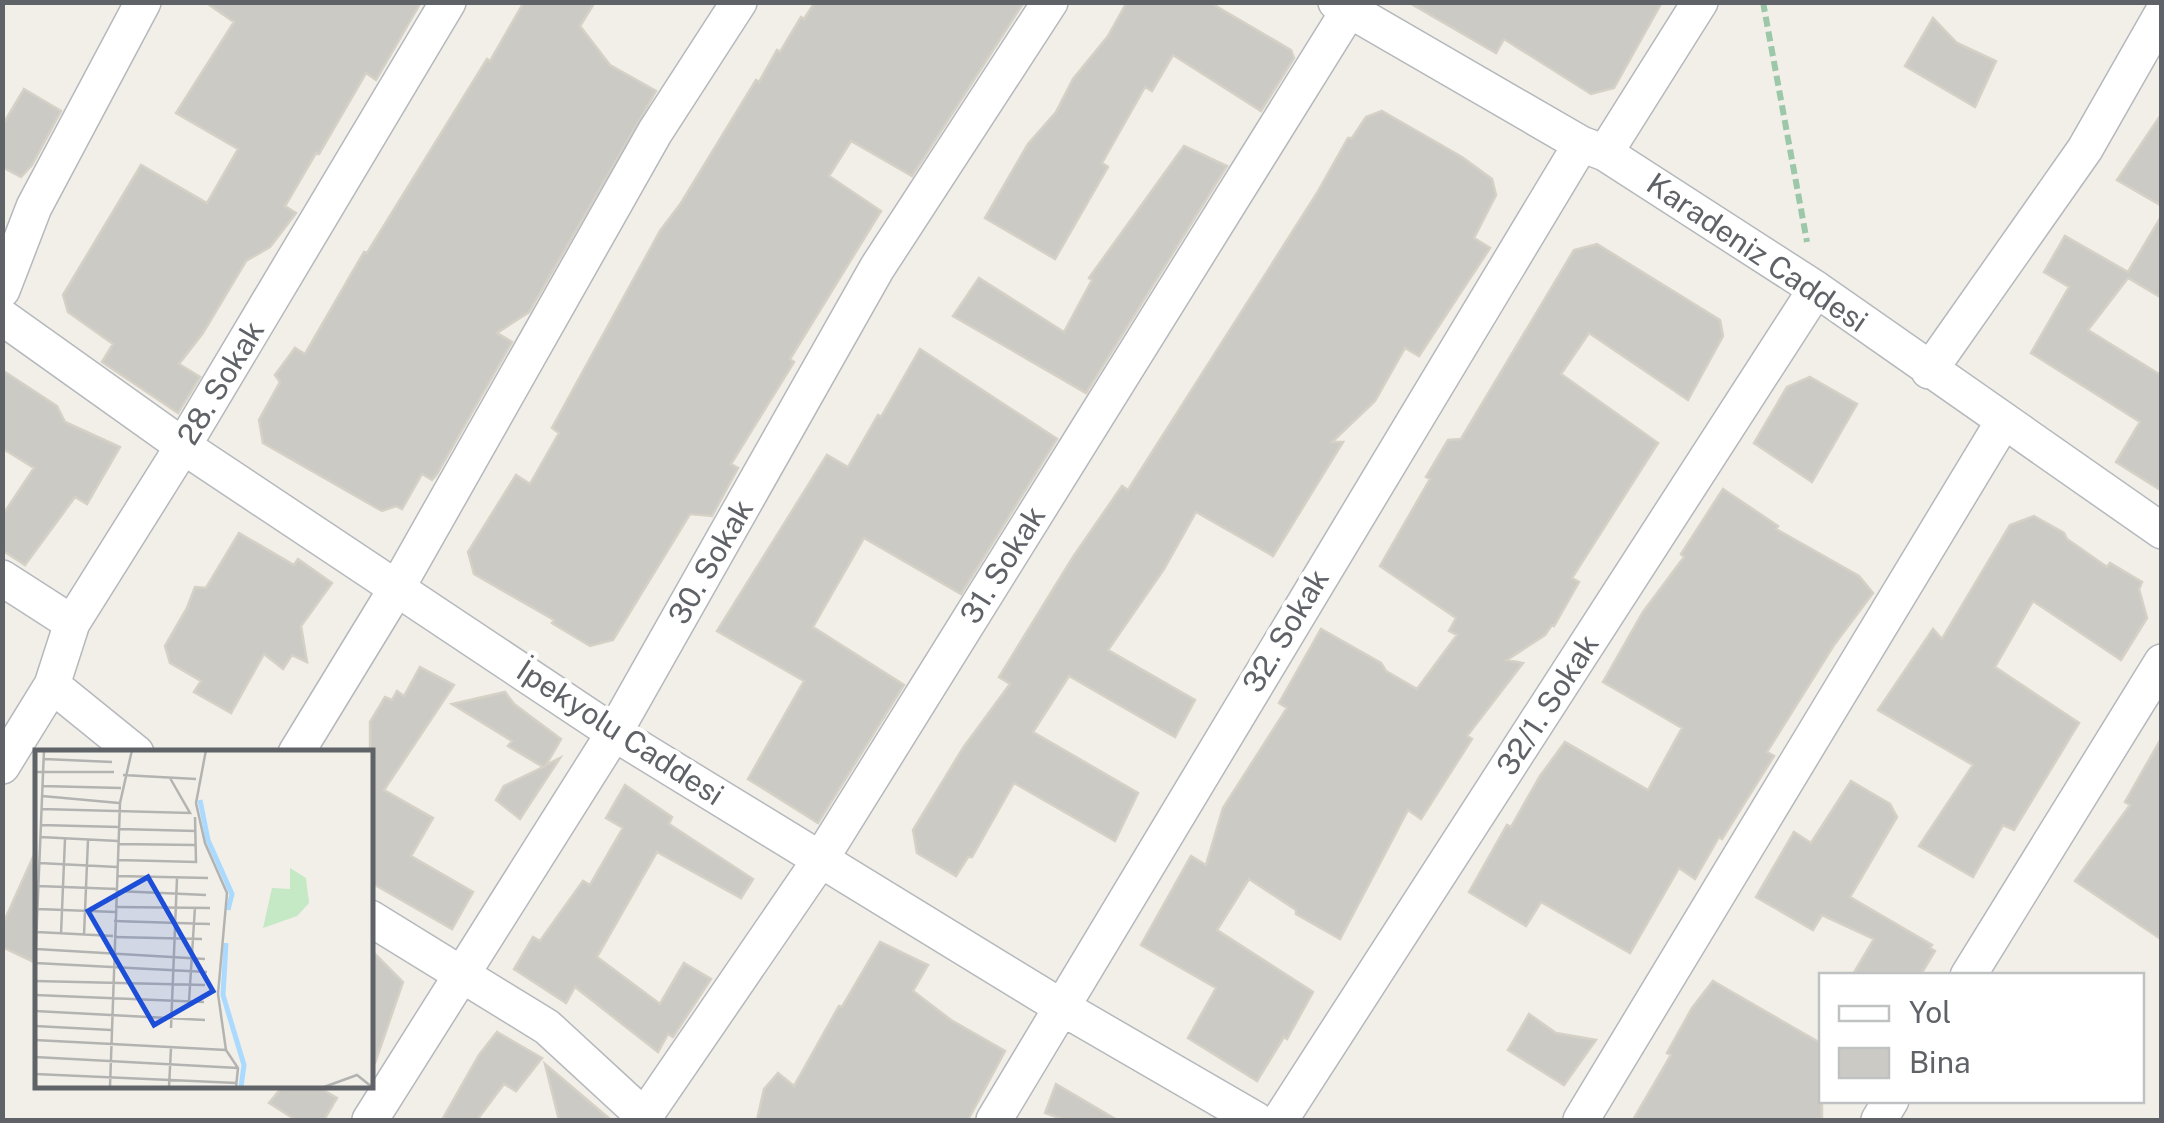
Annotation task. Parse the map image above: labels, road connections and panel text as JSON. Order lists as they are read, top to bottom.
{
  "streets": {
    "street": [
      "Karadeniz Caddesi",
      "28. Sokak",
      "30. Sokak",
      "31. Sokak",
      "32. Sokak",
      "32/1. Sokak",
      "İpekyolu Caddesi"
    ]
  },
  "crossings": [
    ["Karadeniz Caddesi", "31. Sokak"],
    ["Karadeniz Caddesi", "32. Sokak"],
    ["Karadeniz Caddesi", "32/1. Sokak"],
    ["28. Sokak", "İpekyolu Caddesi"],
    ["30. Sokak", "İpekyolu Caddesi"],
    ["31. Sokak", "İpekyolu Caddesi"],
    ["32. Sokak", "İpekyolu Caddesi"]
  ],
  "legend": ["Yol", "Bina"]
}
